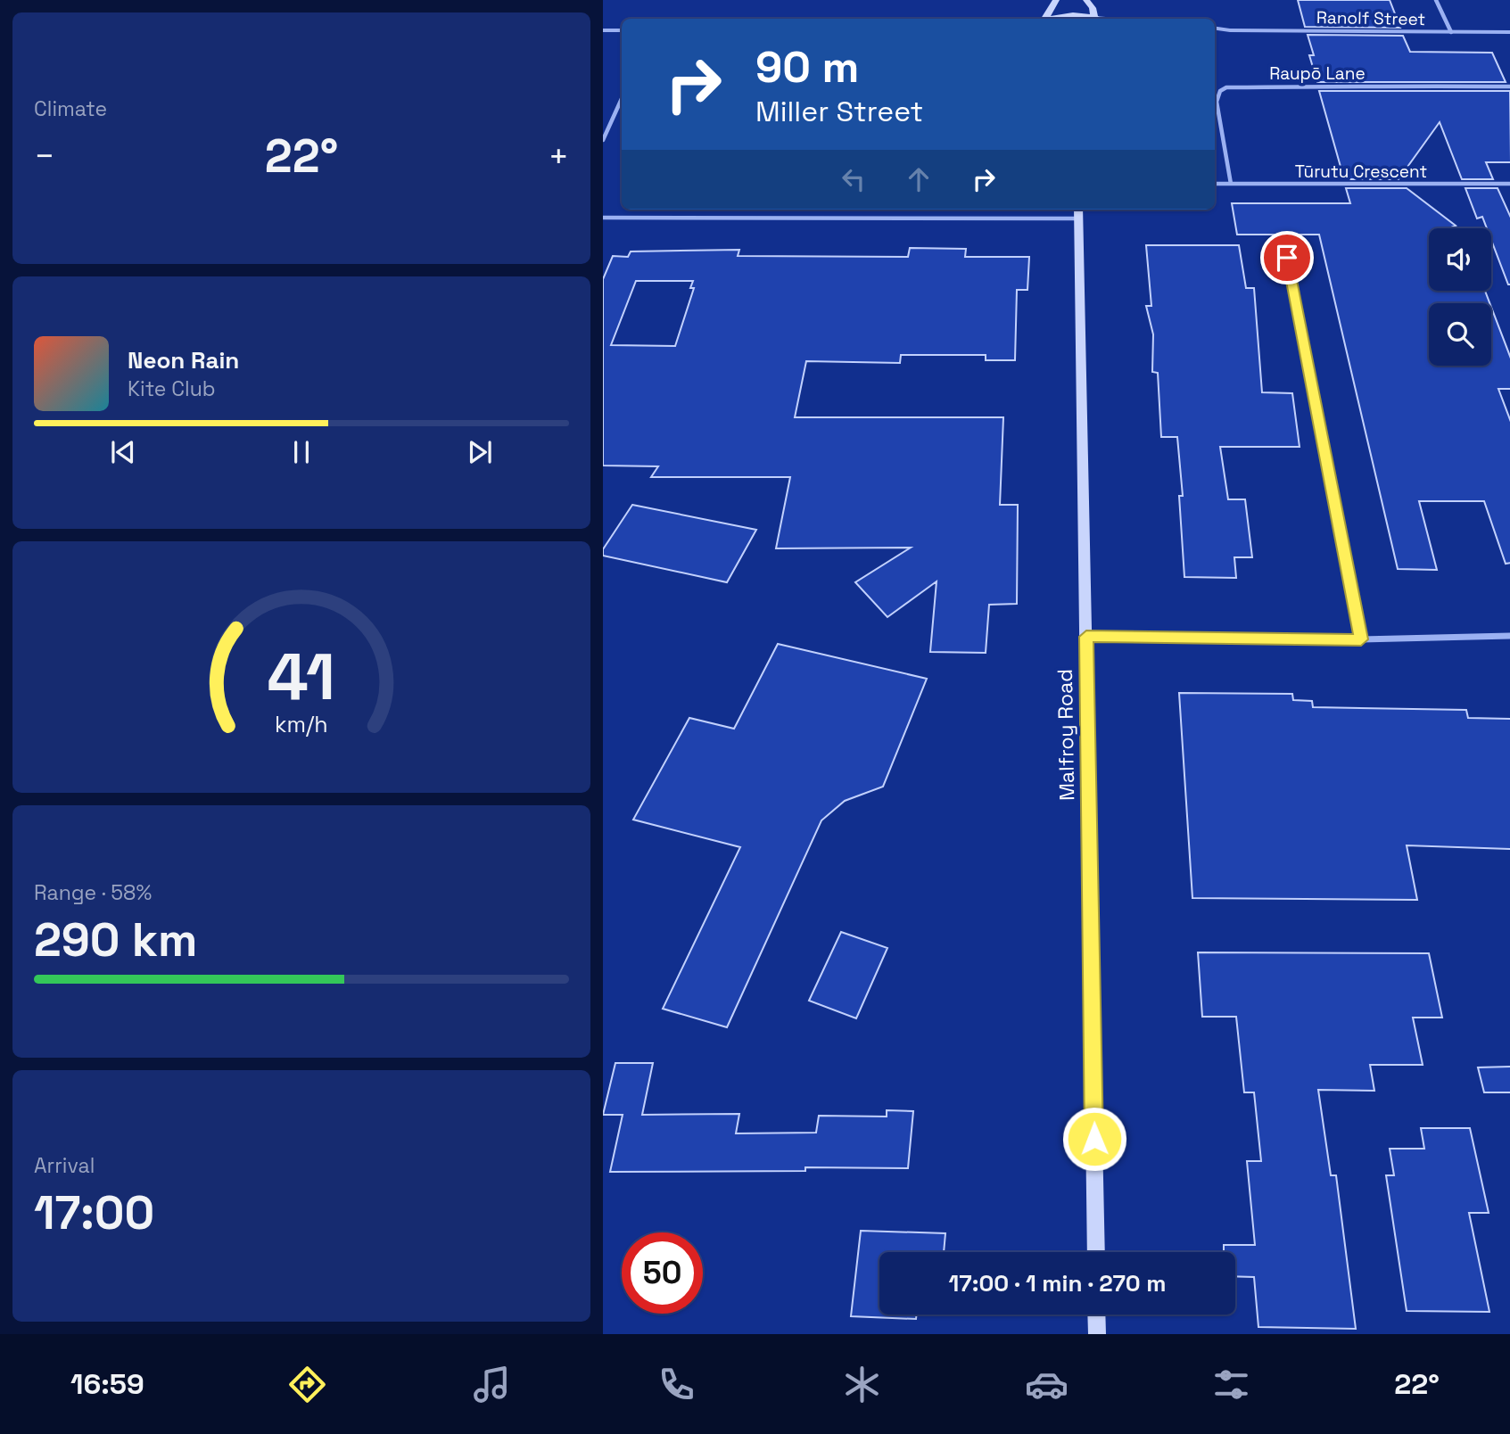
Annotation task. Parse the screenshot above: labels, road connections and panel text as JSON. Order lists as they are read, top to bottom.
{
  "streets": {
    "main road": ["Malfroy Road"],
    "street": ["Ranolf Street", "Raupō Lane", "Tūrutu Crescent"]
  },
  "crossings": [
    ["Raupō Lane", "Tūrutu Crescent"]
  ],
  "page": {
    "tile": [
      "Climate",
      ["Range · 58%", "290 km"],
      ["Arrival", "17:00"]
    ],
    "turn": ["90 m", "Miller Street"],
    "heat": ["−", "22°", "+"],
    "song": ["Neon Rain", "Kite Club"],
    "limit": "50",
    "trip": "17:00 · 1 min · 270 m",
    "tabs": ["16:59", "22°"],
    "gauge": ["41", "km/h"]
  }
}
